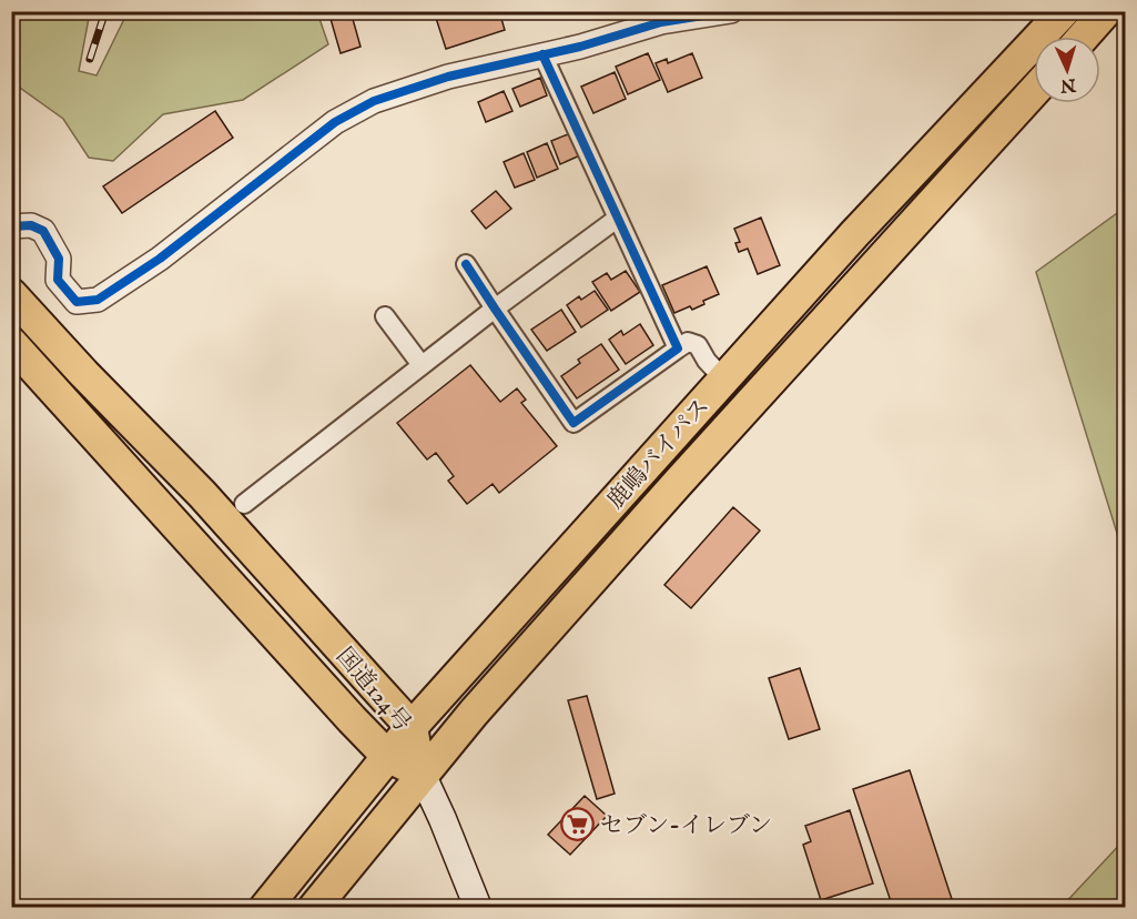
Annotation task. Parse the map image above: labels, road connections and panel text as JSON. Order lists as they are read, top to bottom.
{
  "streets": {
    "highway": ["鹿嶋バイパス", "国道124号"]
  },
  "crossings": [
    ["鹿嶋バイパス", "国道124号"]
  ],
  "places": {
    "supermarket": ["セブン-イレブン"]
  },
  "north": "bottom"
}
